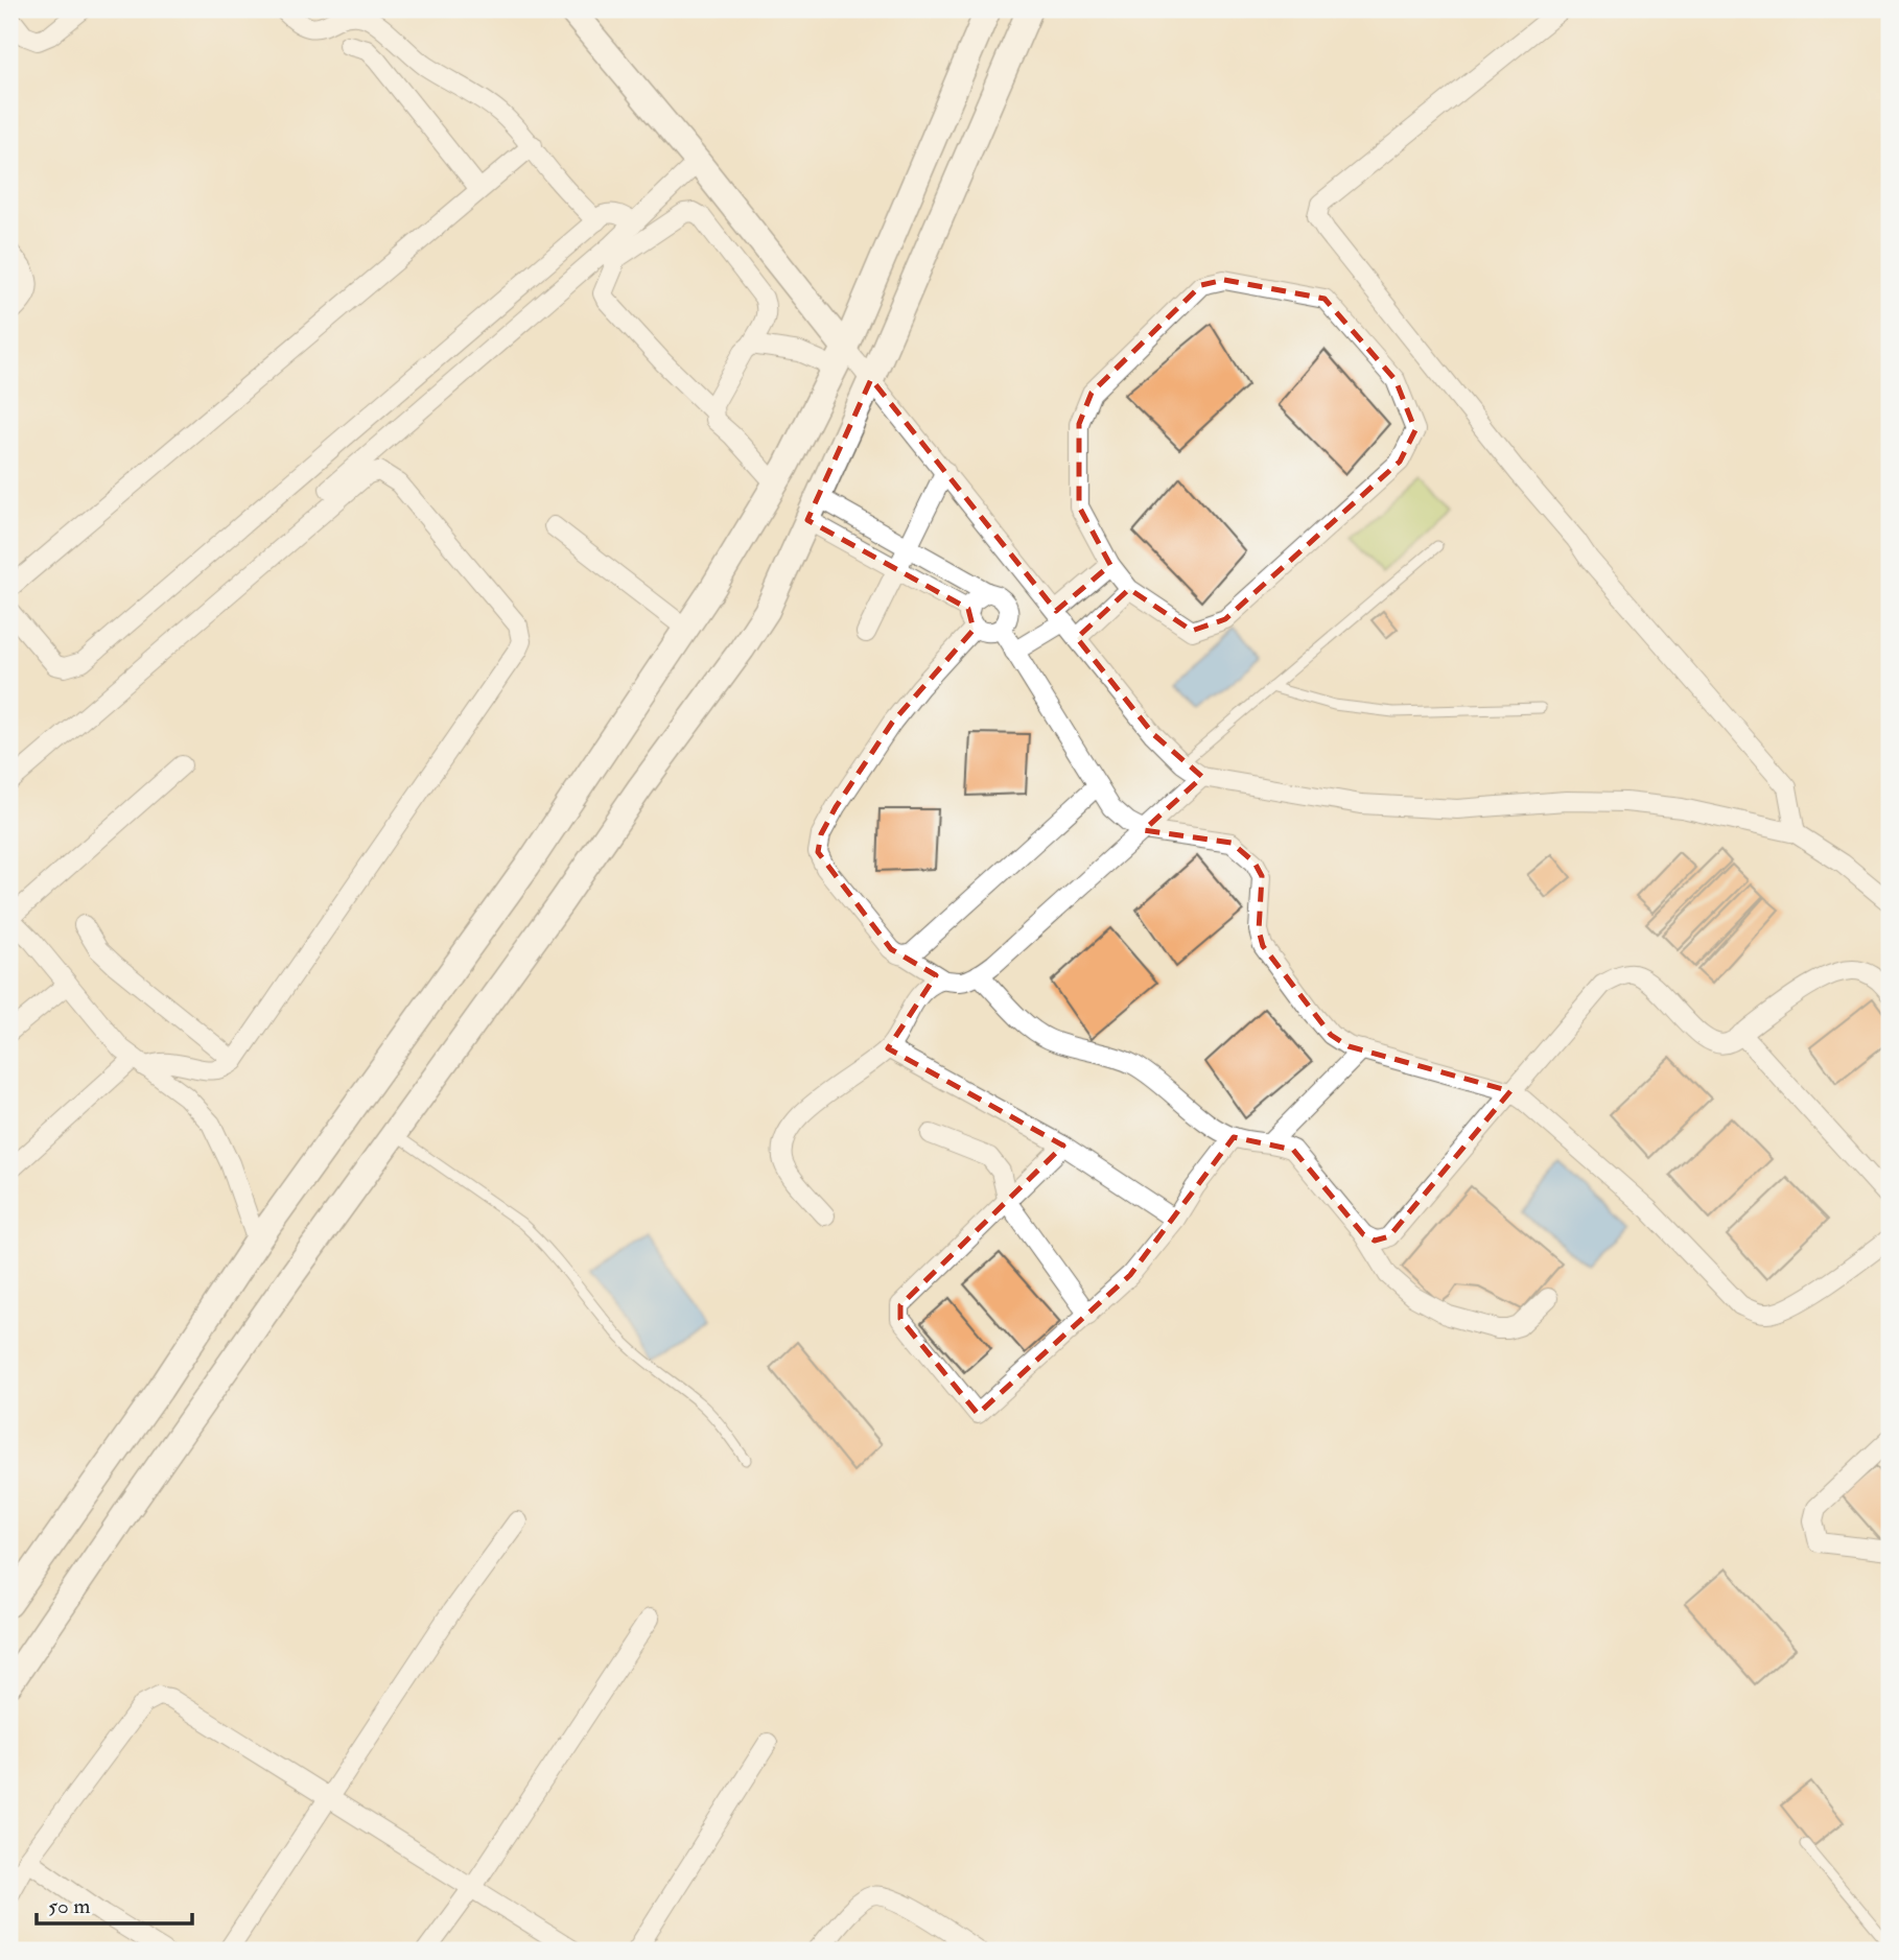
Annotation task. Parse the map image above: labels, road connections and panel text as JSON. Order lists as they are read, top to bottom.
{
  "scale_bar": "50 m"
}
